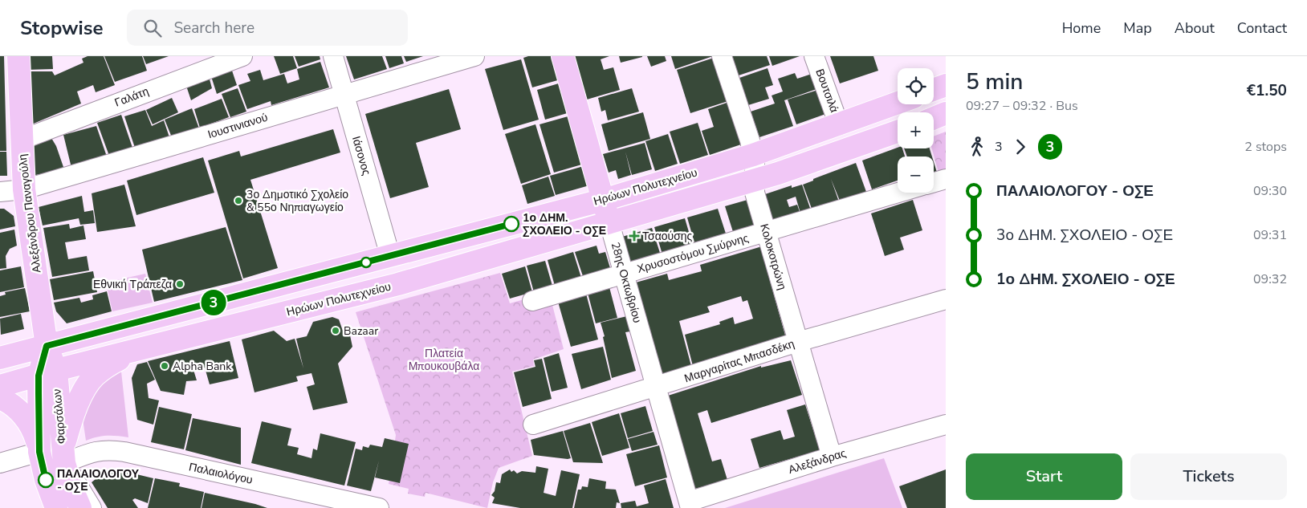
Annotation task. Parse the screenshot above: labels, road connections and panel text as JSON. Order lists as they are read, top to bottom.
{
  "streets": {
    "main road": [
      "Ηρώων Πολυτεχνείου",
      "Αλεξάνδρου Παναγούλη",
      "28ης Οκτωβρίου",
      "Φαρσάλων"
    ],
    "street": [
      "Βουτσιλά",
      "Γαλάτη",
      "Ιουστινιανού",
      "Ιάσονος",
      "Χρυσοστόμου Σμύρνης",
      "Κολοκοτρώνη",
      "Μαργαρίτας Μπασδέκη",
      "Αλεξάνδρας",
      "Παλαιολόγου"
    ]
  },
  "crossings": [
    ["Βουτσιλά", "Ηρώων Πολυτεχνείου"],
    ["Γαλάτη", "Αλεξάνδρου Παναγούλη"],
    ["Ιουστινιανού", "Ιάσονος"],
    ["Ιουστινιανού", "Αλεξάνδρου Παναγούλη"],
    ["Ιάσονος", "Ηρώων Πολυτεχνείου"],
    ["Ηρώων Πολυτεχνείου", "Αλεξάνδρου Παναγούλη"],
    ["Ηρώων Πολυτεχνείου", "Κολοκοτρώνη"],
    ["Ηρώων Πολυτεχνείου", "28ης Οκτωβρίου"],
    ["Ηρώων Πολυτεχνείου", "Φαρσάλων"],
    ["Αλεξάνδρου Παναγούλη", "Φαρσάλων"],
    ["Χρυσοστόμου Σμύρνης", "Κολοκοτρώνη"],
    ["Χρυσοστόμου Σμύρνης", "28ης Οκτωβρίου"],
    ["Κολοκοτρώνη", "Μαργαρίτας Μπασδέκη"],
    ["Κολοκοτρώνη", "Αλεξάνδρας"],
    ["28ης Οκτωβρίου", "Μαργαρίτας Μπασδέκη"],
    ["28ης Οκτωβρίου", "Αλεξάνδρας"],
    ["Φαρσάλων", "Παλαιολόγου"]
  ],
  "parks": ["Πλατεία Μπουκουβάλα"],
  "places": {
    "other": [
      "3ο Δημοτικό Σχολείο & 55ο Νηπιαγωγείο",
      "1ο ΔΗΜ. ΣΧΟΛΕΙΟ - ΟΣΕ",
      "Εθνική Τράπεζα",
      "Bazaar",
      "Alpha Bank",
      "ΠΑΛΑΙΟΛΟΓΟΥ - ΟΣΕ"
    ],
    "health": ["Τσαούσης"]
  },
  "lines": ["bus line 3"],
  "page": {
    "header": "Stopwise",
    "search": "Search here",
    "nav": [
      "Home",
      "Map",
      "About",
      "Contact"
    ],
    "on_map": "3",
    "heading": ["5 min", "09:27 – 09:32 · Bus", "€1.50"],
    "map_buttons": ["+", "−"],
    "legs": ["3", "3", "2 stops"],
    "list": [
      {
        "name": "ΠΑΛΑΙΟΛΟΓΟΥ - ΟΣΕ",
        "value": "09:30"
      },
      {
        "name": "3o ΔΗΜ. ΣΧΟΛΕΙΟ - ΟΣΕ",
        "value": "09:31"
      },
      {
        "name": "1ο ΔΗΜ. ΣΧΟΛΕΙΟ - ΟΣΕ",
        "value": "09:32"
      }
    ],
    "buttons": ["Start", "Tickets"]
  }
}
